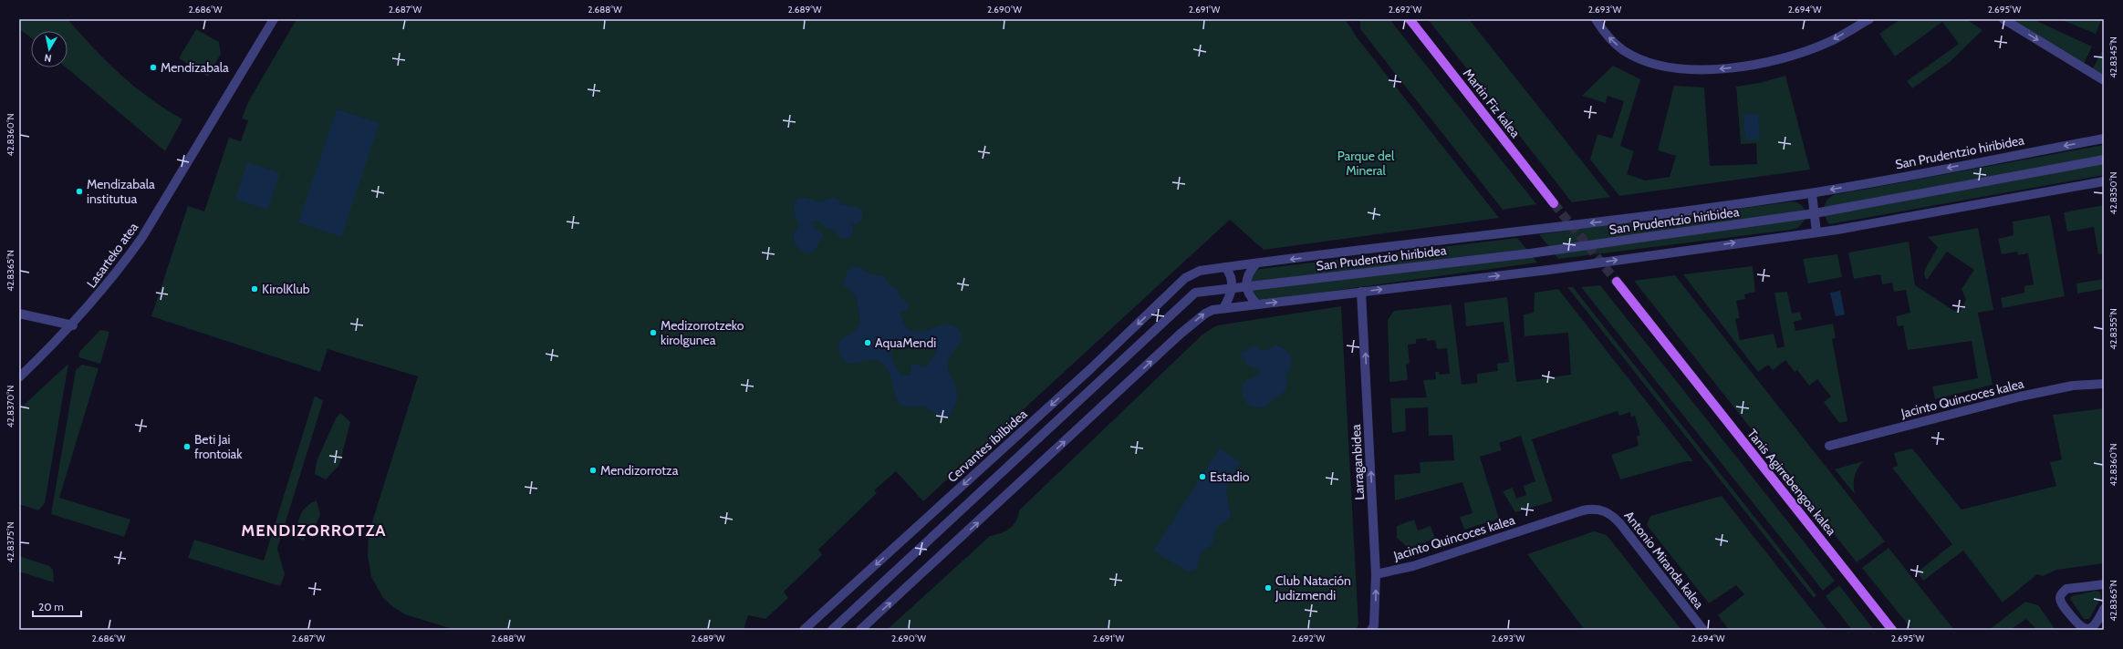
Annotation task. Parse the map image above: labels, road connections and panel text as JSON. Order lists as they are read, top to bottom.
{
  "streets": {
    "main road": ["Martin Fiz kalea", "Tanis Agirrebengoa kalea"],
    "street": [
      "San Prudentzio hiribidea",
      "Lasarteko atea",
      "Jacinto Quincoces kalea",
      "Cervantes ibilbidea",
      "Larraganbidea",
      "Antonio Miranda kalea"
    ]
  },
  "crossings": [
    ["San Prudentzio hiribidea", "Cervantes ibilbidea"],
    ["Jacinto Quincoces kalea", "Larraganbidea"],
    ["Jacinto Quincoces kalea", "Antonio Miranda kalea"]
  ],
  "one_way": ["Larraganbidea"],
  "districts": ["MENDIZORROTZA"],
  "parks": ["Parque del Mineral"],
  "places": [
    "Mendizabala",
    "Mendizabala institutua",
    "KirolKlub",
    "Medizorrotzeko kirolgunea",
    "AquaMendi",
    "Beti Jai frontoiak",
    "Mendizorrotza",
    "Estadio",
    "Club Natación Judizmendi"
  ],
  "scale_bar": "20 m",
  "north": "bottom",
  "coordinates": [
    "2.686°W",
    "2.687°W",
    "2.688°W",
    "2.689°W",
    "2.690°W",
    "2.691°W",
    "2.692°W",
    "2.693°W",
    "2.694°W",
    "2.695°W",
    "42.8345°N",
    "42.8360°N",
    "42.8350°N",
    "42.8365°N",
    "42.8355°N",
    "42.8370°N",
    "42.8375°N"
  ]
}
